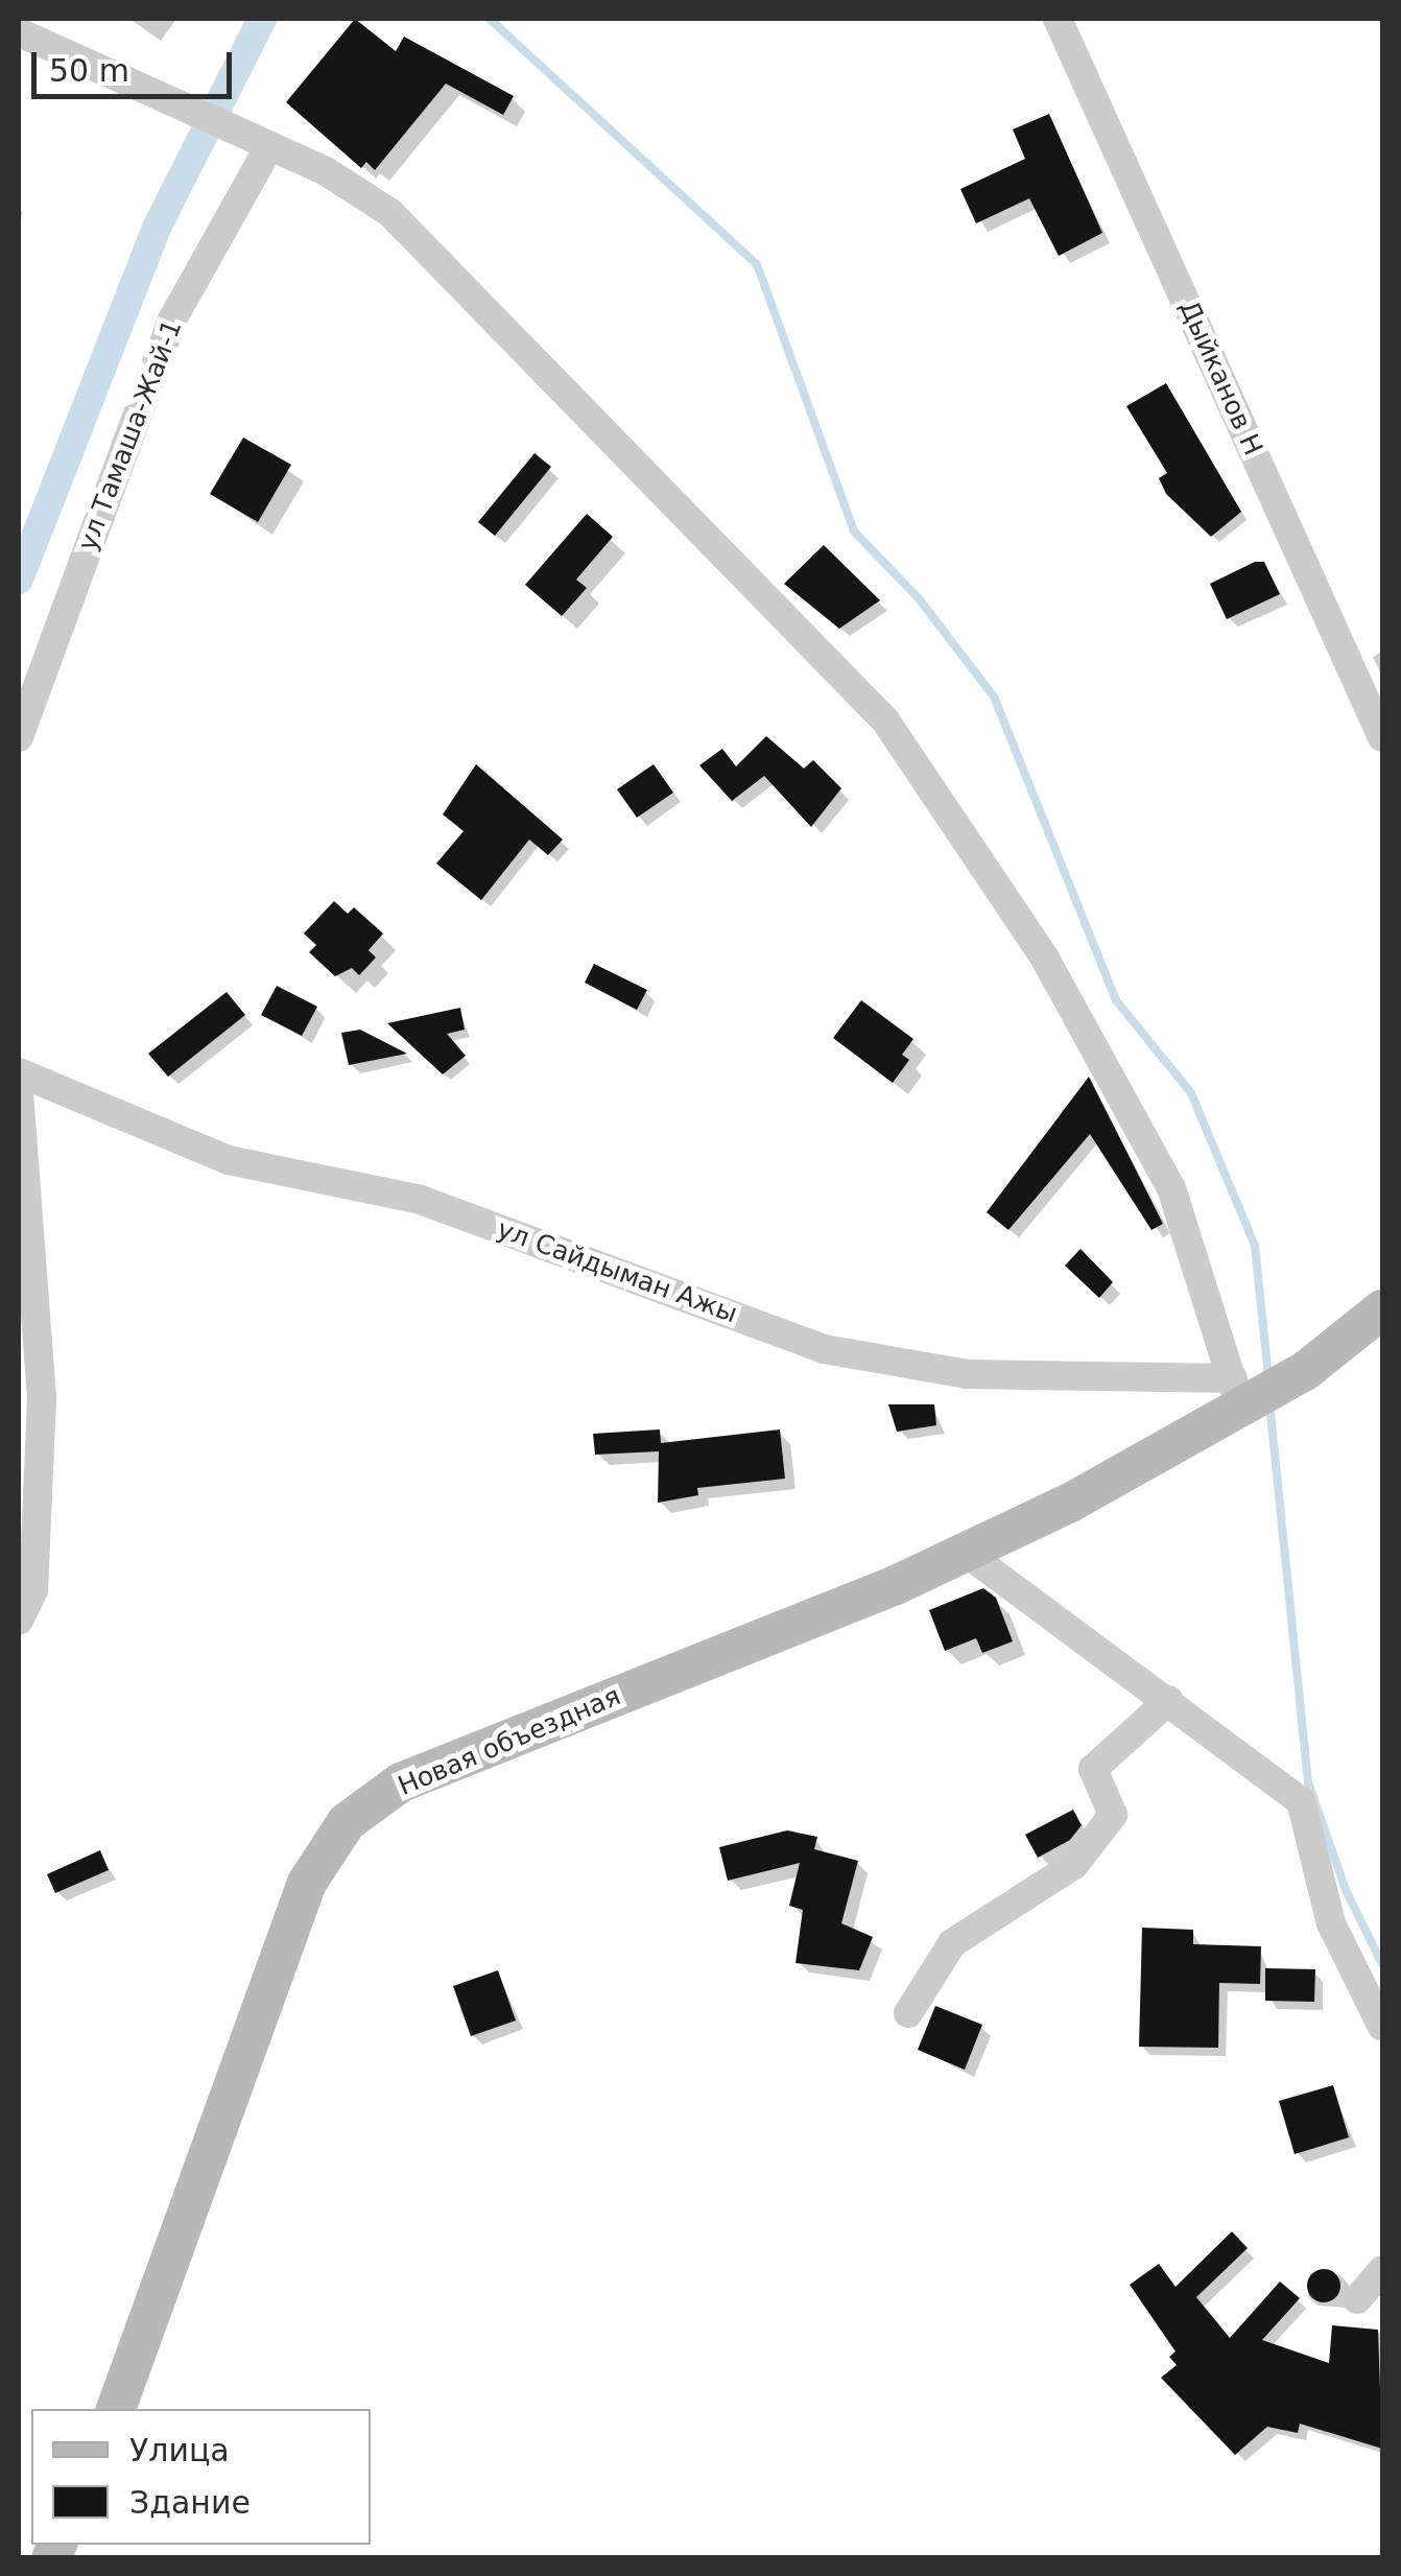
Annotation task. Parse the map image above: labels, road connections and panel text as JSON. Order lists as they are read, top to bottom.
{
  "streets": {
    "main road": ["Новая объездная"],
    "street": ["Дыйканов Н", "ул Тамаша-Жай-1", "ул Сайдыман Ажы"]
  },
  "crossings": [
    ["ул Сайдыман Ажы", "Новая объездная"]
  ],
  "legend": ["Улица", "Здание"],
  "scale_bar": "50 m"
}
